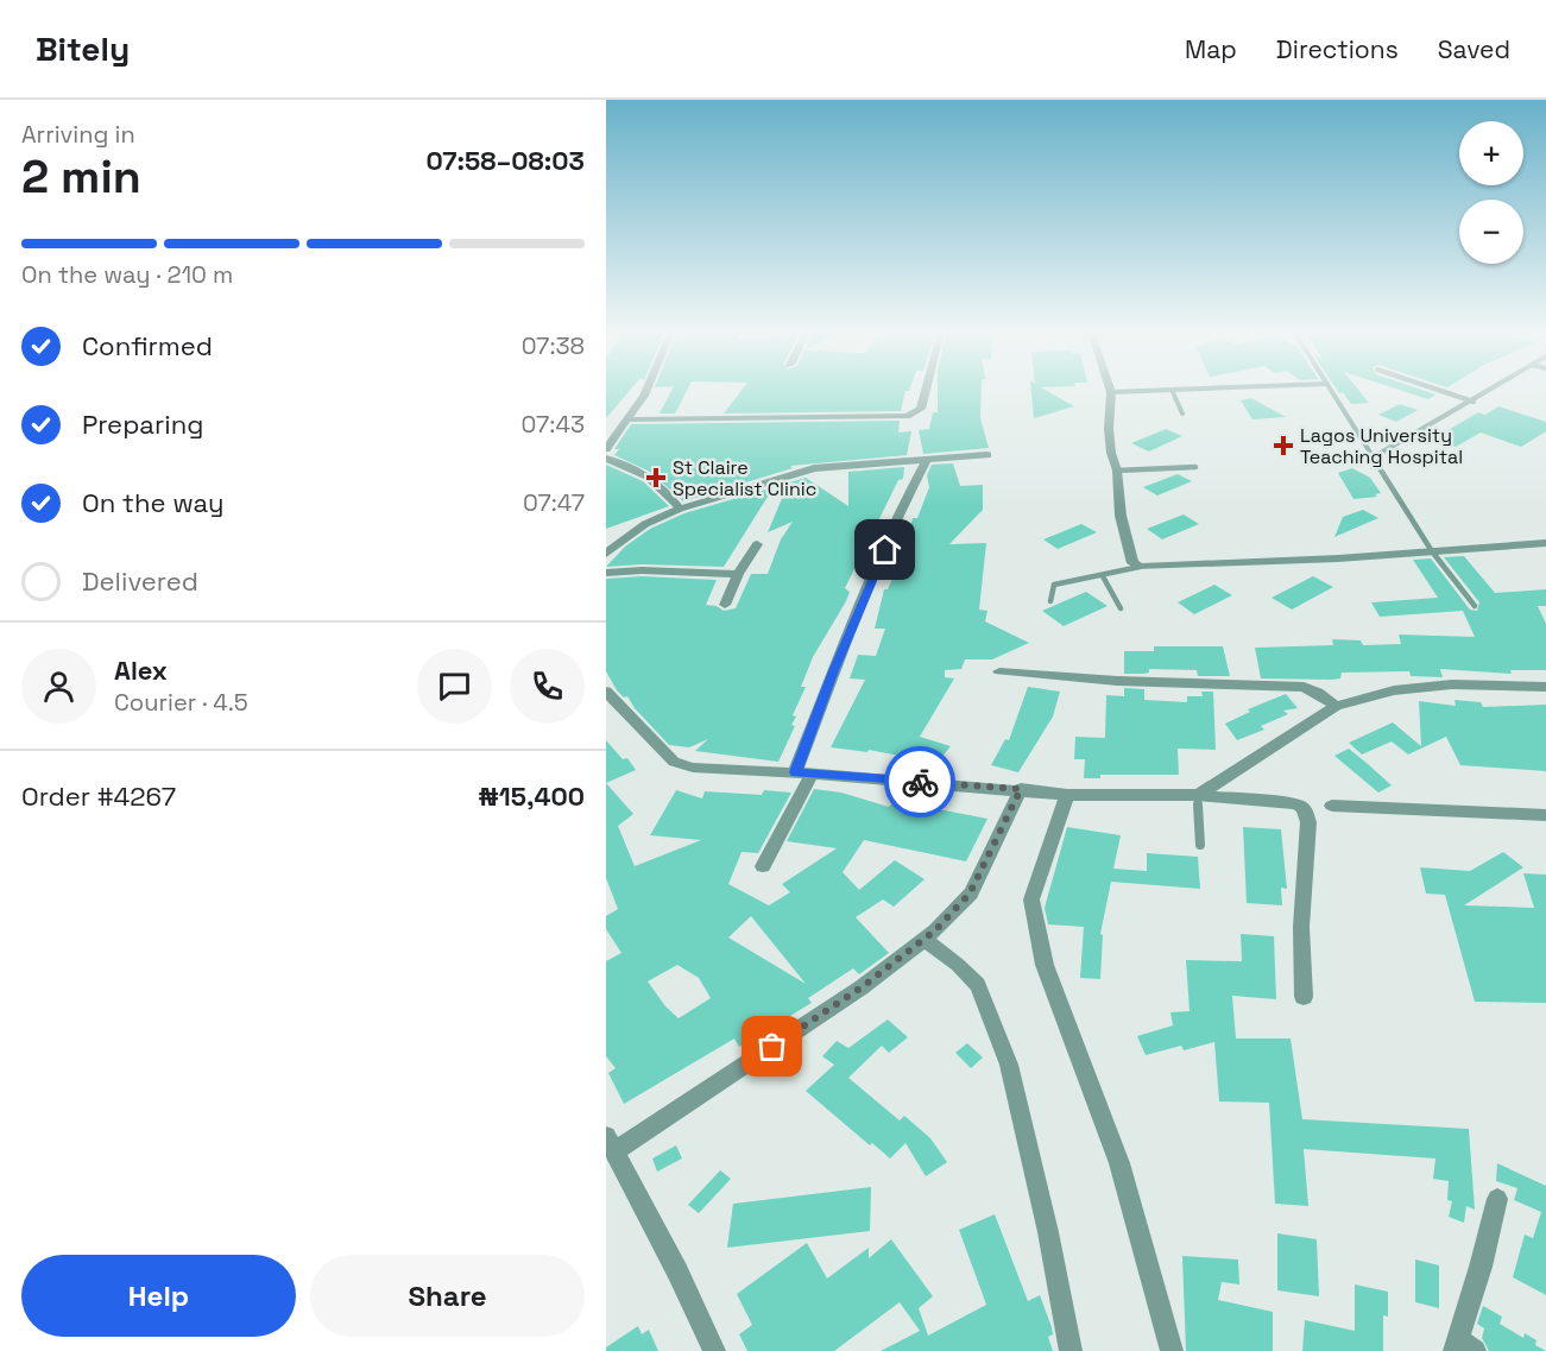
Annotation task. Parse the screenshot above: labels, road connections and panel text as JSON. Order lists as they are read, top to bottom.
{
  "places": {
    "health": ["Lagos University Teaching Hospital", "St Claire Specialist Clinic"]
  },
  "page": {
    "header": "Bitely",
    "nav": ["Map", "Directions", "Saved"],
    "heading": ["2 min", "Arriving in", "07:58–08:03"],
    "panel": [
      "Alex",
      "Courier · 4.5",
      "Order #4267",
      "₦15,400"
    ],
    "map_buttons": ["+", "−"],
    "bar": "On the way · 210 m",
    "list": [
      ["Confirmed", "07:38"],
      ["Preparing", "07:43"],
      ["On the way", "07:47"],
      "Delivered"
    ],
    "buttons": ["Help", "Share"]
  }
}
